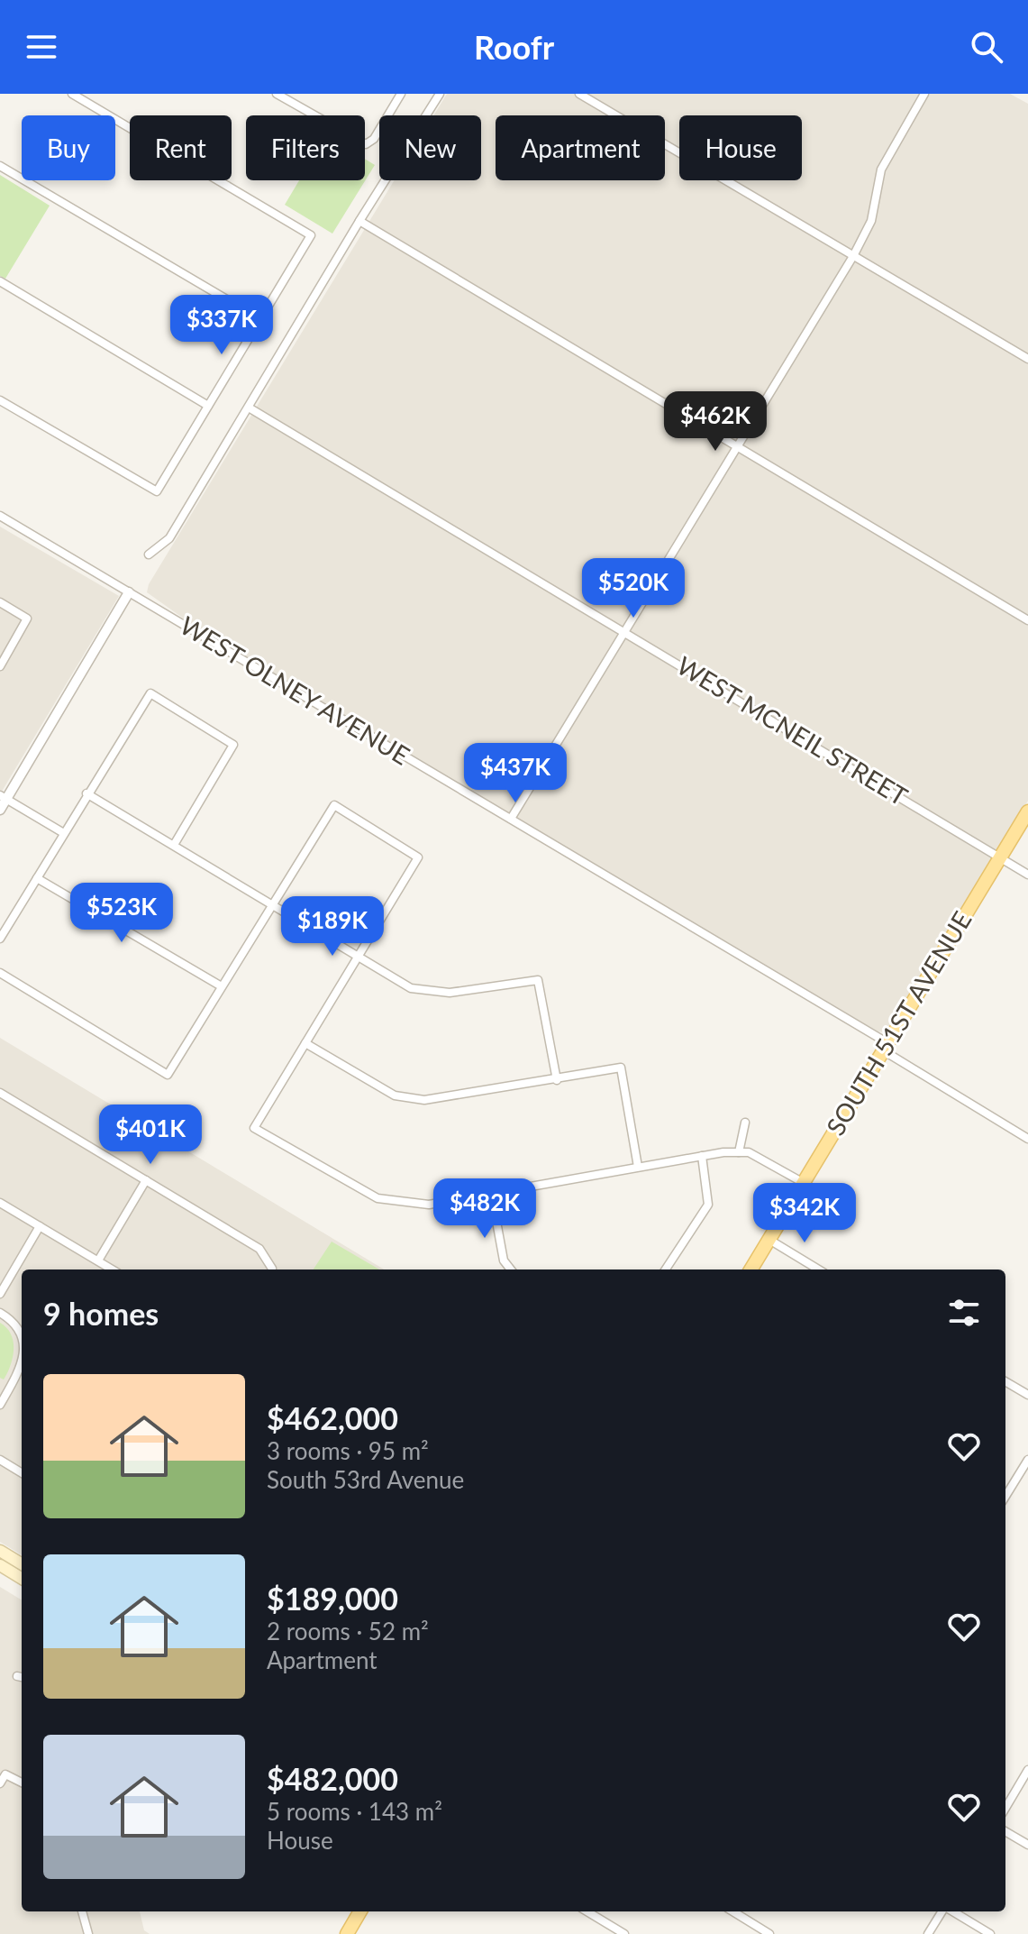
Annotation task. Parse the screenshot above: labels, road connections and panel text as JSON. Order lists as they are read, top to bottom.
{
  "streets": {
    "main road": ["SOUTH 51ST AVENUE"],
    "street": ["WEST OLNEY AVENUE", "WEST MCNEIL STREET"]
  },
  "crossings": [
    ["WEST OLNEY AVENUE", "SOUTH 51ST AVENUE"],
    ["WEST MCNEIL STREET", "SOUTH 51ST AVENUE"]
  ],
  "page": {
    "header": "Roofr",
    "chip": [
      "Buy",
      "Rent",
      "Filters",
      "New",
      "Apartment",
      "House"
    ],
    "price": [
      "$337K",
      "$462K",
      "$520K",
      "$437K",
      "$523K",
      "$189K",
      "$401K",
      "$482K",
      "$342K"
    ],
    "heading": "9 homes",
    "list": [
      {
        "name": "$462,000",
        "note": "3 rooms · 95 m² · South 53rd Avenue"
      },
      {
        "name": "$189,000",
        "note": "2 rooms · 52 m² · Apartment"
      },
      {
        "name": "$482,000",
        "note": "5 rooms · 143 m² · House"
      }
    ]
  }
}
